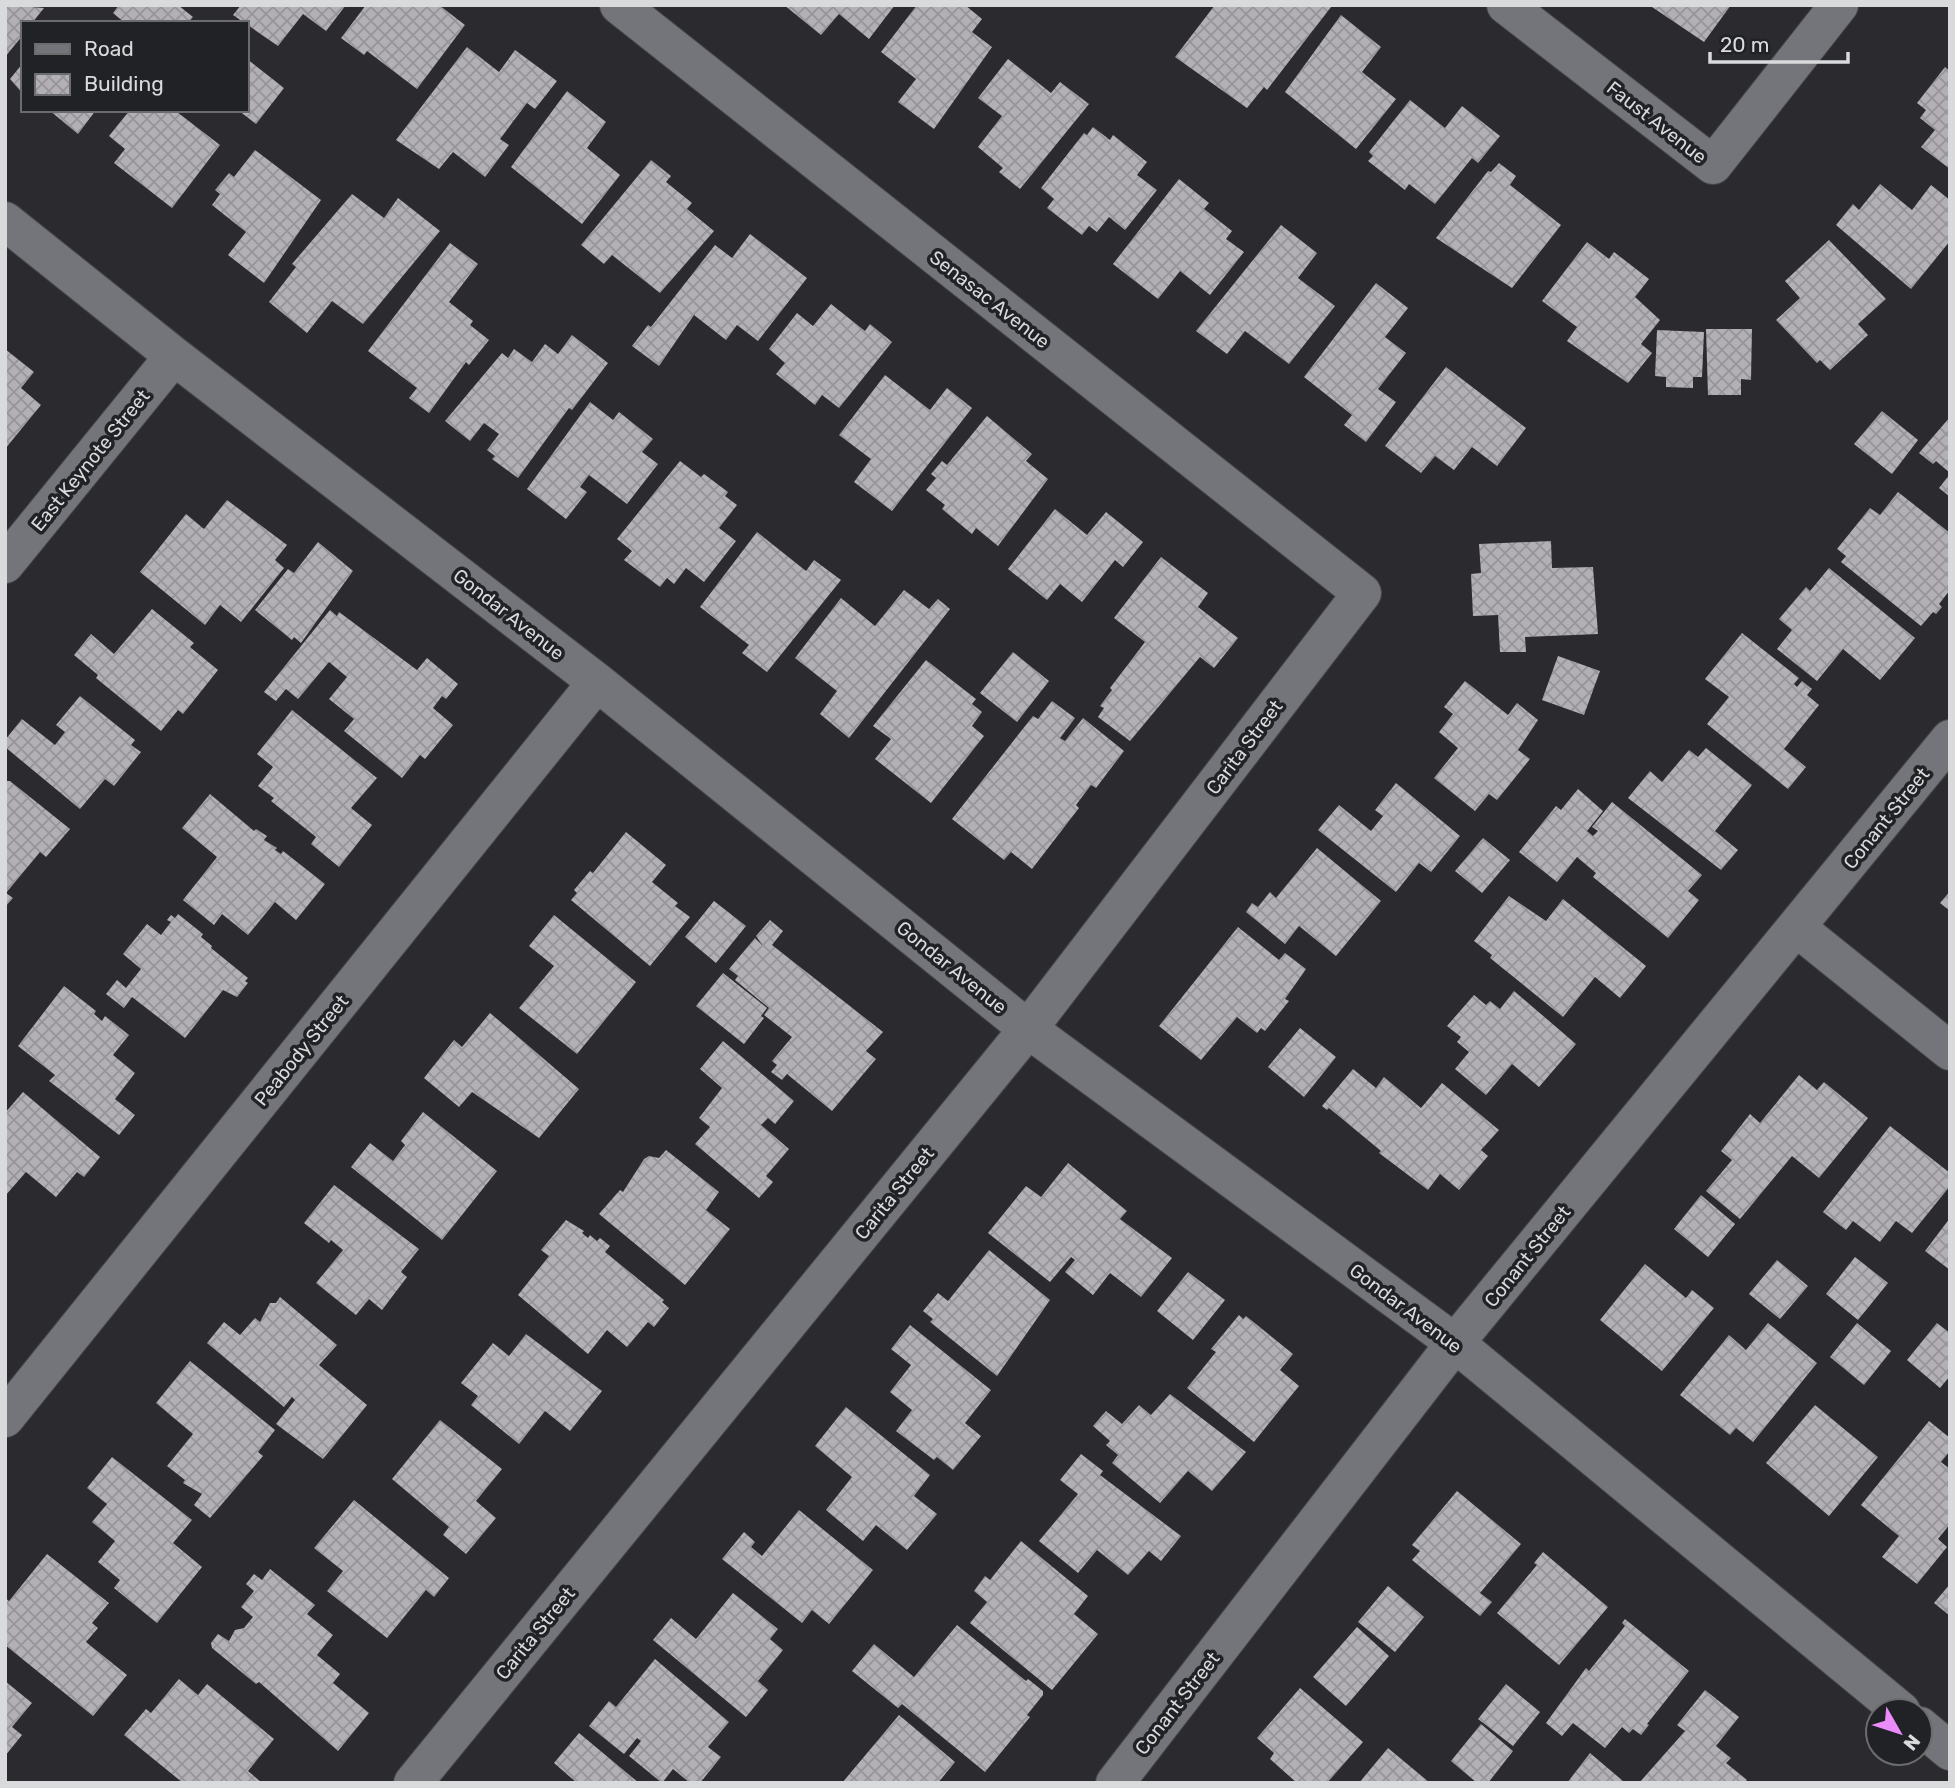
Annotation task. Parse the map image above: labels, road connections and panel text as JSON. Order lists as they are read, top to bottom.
{
  "streets": {
    "street": [
      "Faust Avenue",
      "Senasac Avenue",
      "East Keynote Street",
      "Gondar Avenue",
      "Carita Street",
      "Conant Street",
      "Peabody Street"
    ]
  },
  "crossings": [
    ["Senasac Avenue", "Carita Street"],
    ["East Keynote Street", "Gondar Avenue"],
    ["Gondar Avenue", "Carita Street"],
    ["Gondar Avenue", "Conant Street"],
    ["Gondar Avenue", "Peabody Street"]
  ],
  "legend": ["Road", "Building"],
  "scale_bar": "20 m",
  "north": "bottom right"
}
